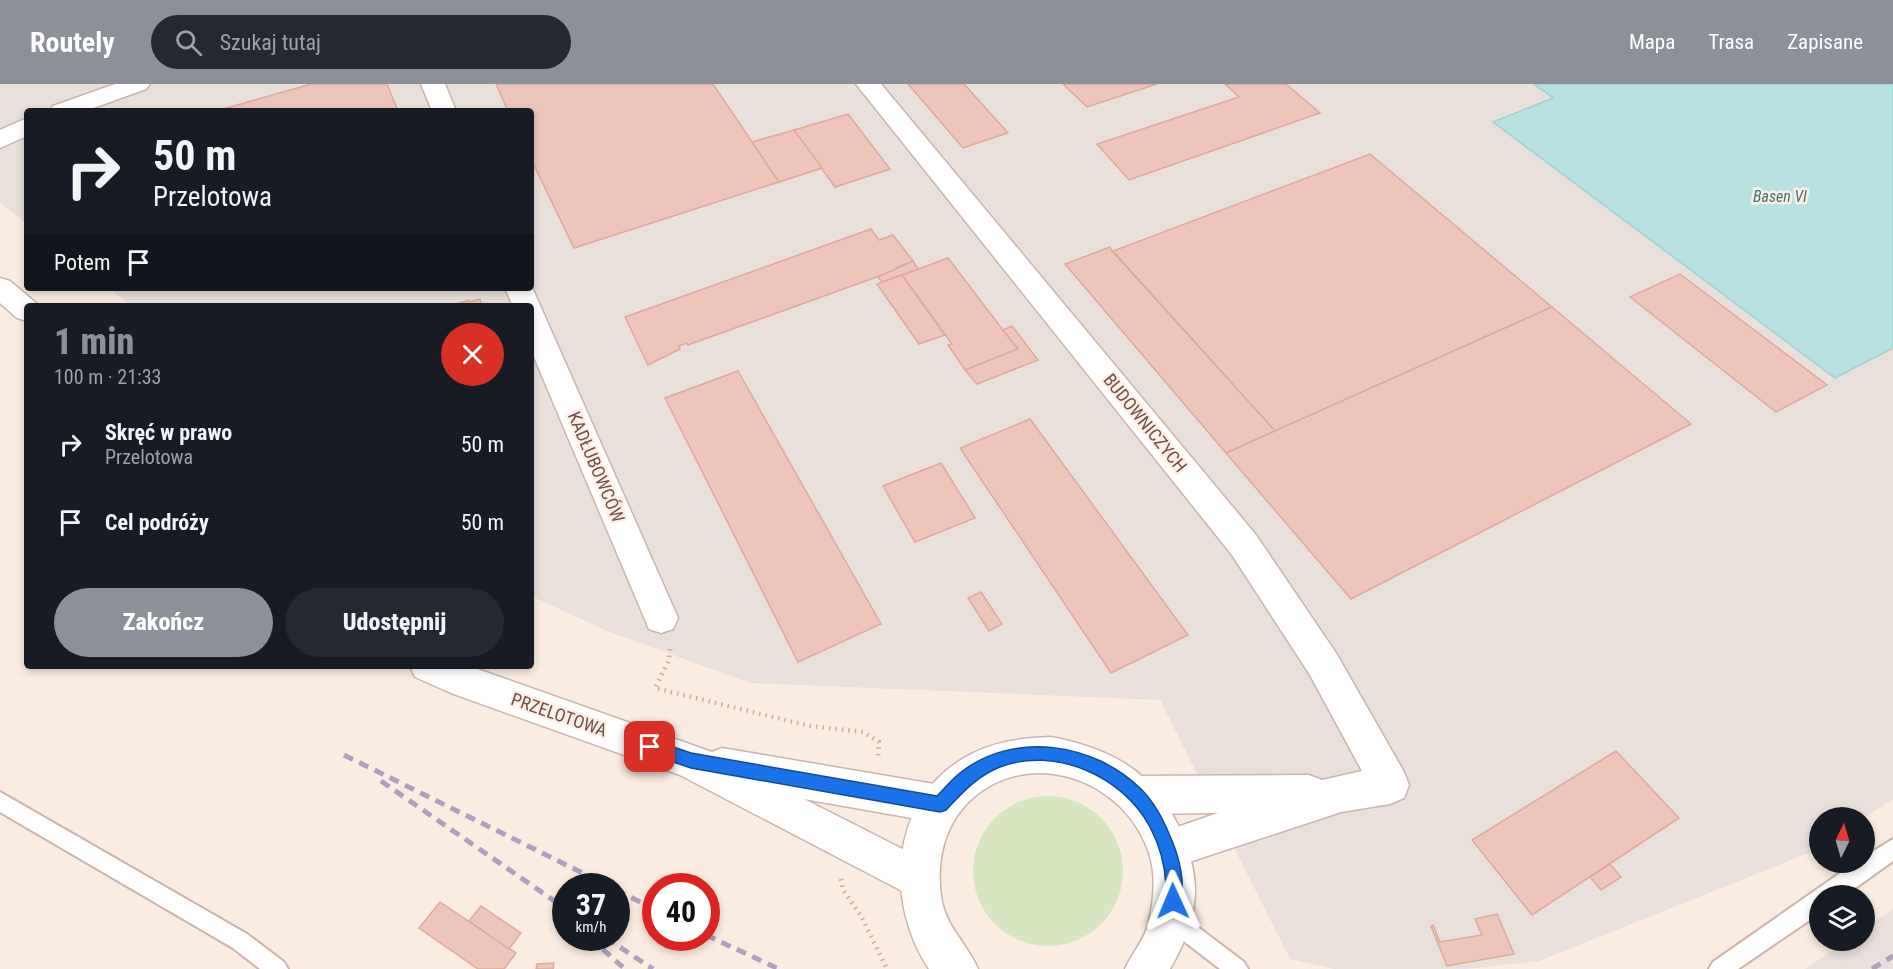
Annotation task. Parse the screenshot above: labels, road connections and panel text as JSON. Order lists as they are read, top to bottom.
{
  "streets": {
    "street": ["BUDOWNICZYCH", "KADŁUBOWCÓW", "PRZELOTOWA"]
  },
  "water": ["Basen VI"],
  "north": "top",
  "page": {
    "header": "Routely",
    "search": "Szukaj tutaj",
    "nav": ["Mapa", "Trasa", "Zapisane"],
    "turn": ["50 m", "Przelotowa"],
    "then": "Potem",
    "heading": ["1 min", "100 m · 21:33"],
    "list": [
      {
        "name": "Skręć w prawo",
        "note": "Przelotowa",
        "value": "50 m"
      },
      {
        "name": "Cel podróży",
        "value": "50 m"
      }
    ],
    "buttons": ["Zakończ", "Udostępnij"],
    "speed": "37 km/h",
    "limit": "40"
  }
}
